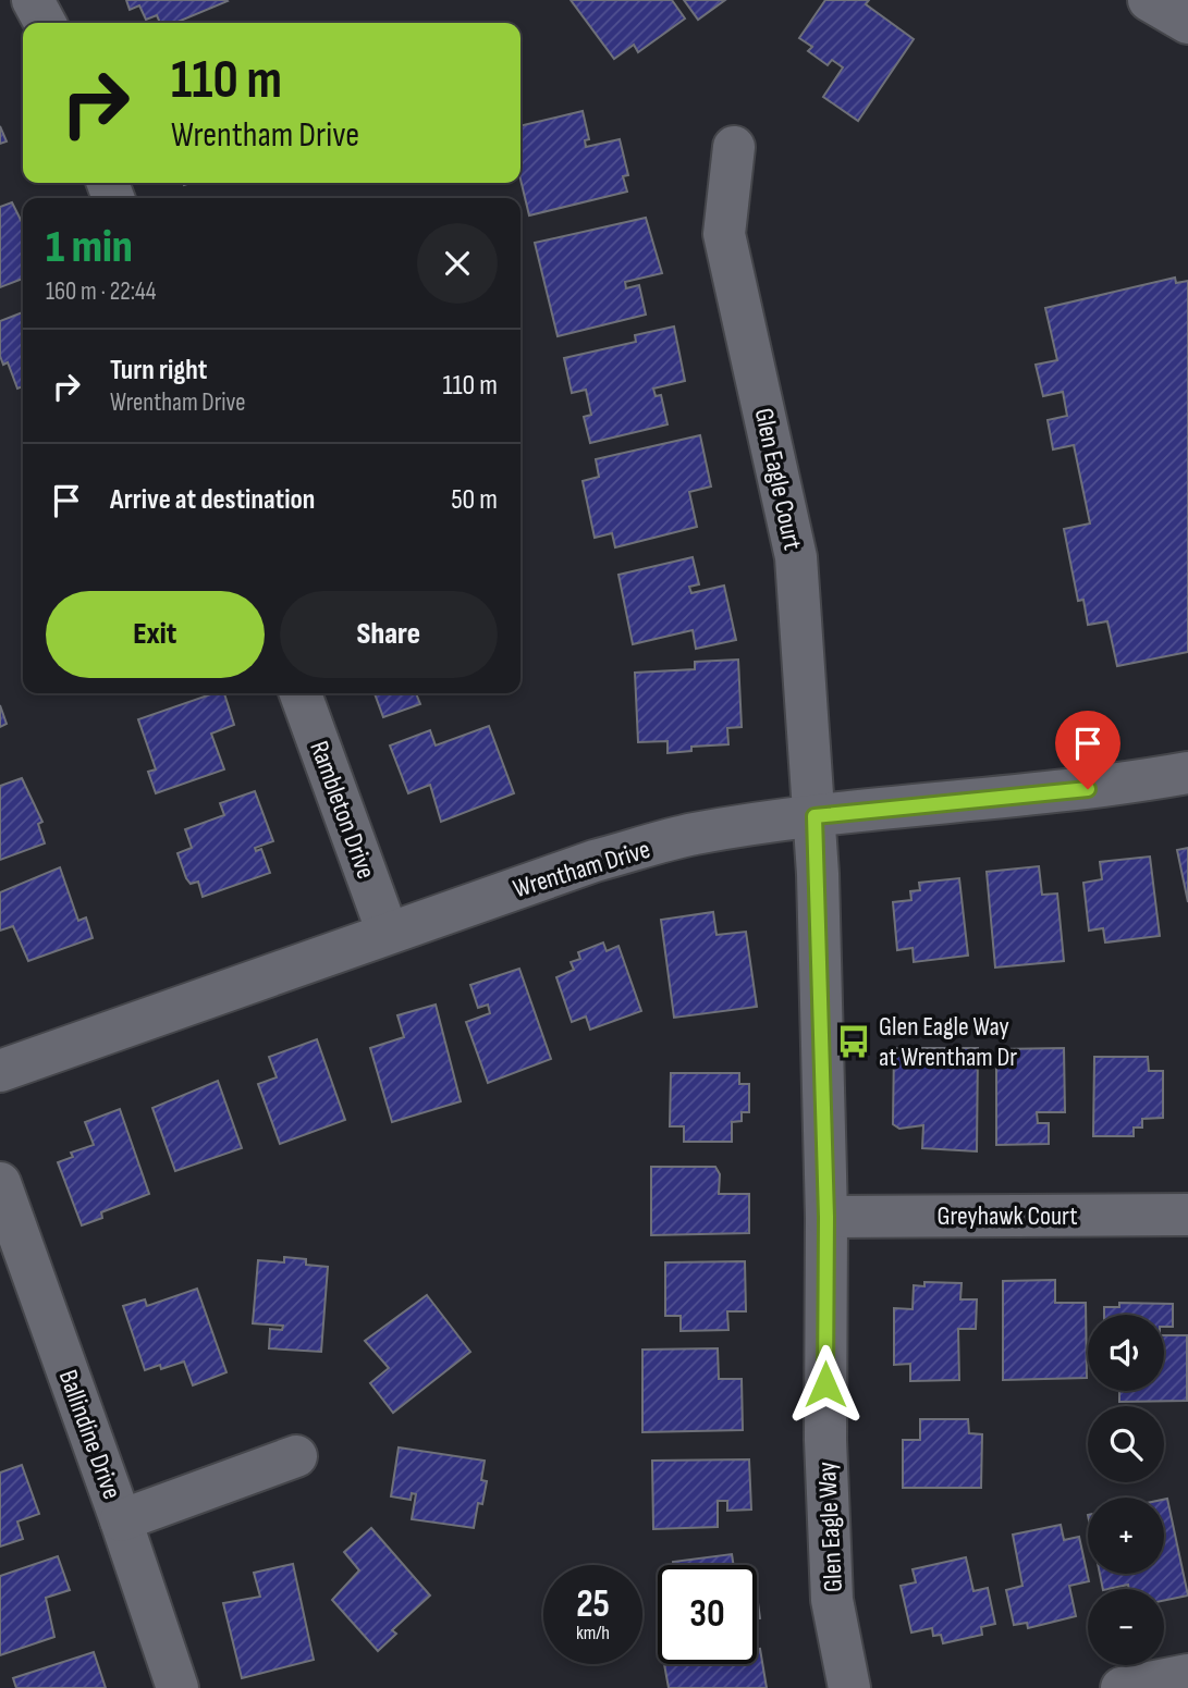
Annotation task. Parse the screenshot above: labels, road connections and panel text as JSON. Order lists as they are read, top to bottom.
{
  "streets": {
    "street": [
      "Glen Eagle Court",
      "Rambleton Drive",
      "Wrentham Drive",
      "Greyhawk Court",
      "Ballindine Drive",
      "Glen Eagle Way"
    ]
  },
  "crossings": [
    ["Glen Eagle Court", "Wrentham Drive"],
    ["Glen Eagle Court", "Glen Eagle Way"],
    ["Rambleton Drive", "Wrentham Drive"],
    ["Wrentham Drive", "Glen Eagle Way"],
    ["Greyhawk Court", "Glen Eagle Way"]
  ],
  "places": {
    "bus stop": ["Glen Eagle Way at Wrentham Dr"]
  },
  "page": {
    "turn": ["110 m", "Wrentham Drive"],
    "heading": ["1 min", "160 m · 22:44"],
    "list": [
      {
        "name": "Turn right",
        "note": "Wrentham Drive",
        "value": "110 m"
      },
      {
        "name": "Arrive at destination",
        "value": "50 m"
      }
    ],
    "buttons": ["Exit", "Share"],
    "map_buttons": ["+", "−"],
    "speed": "25 km/h",
    "limit": "30"
  }
}
